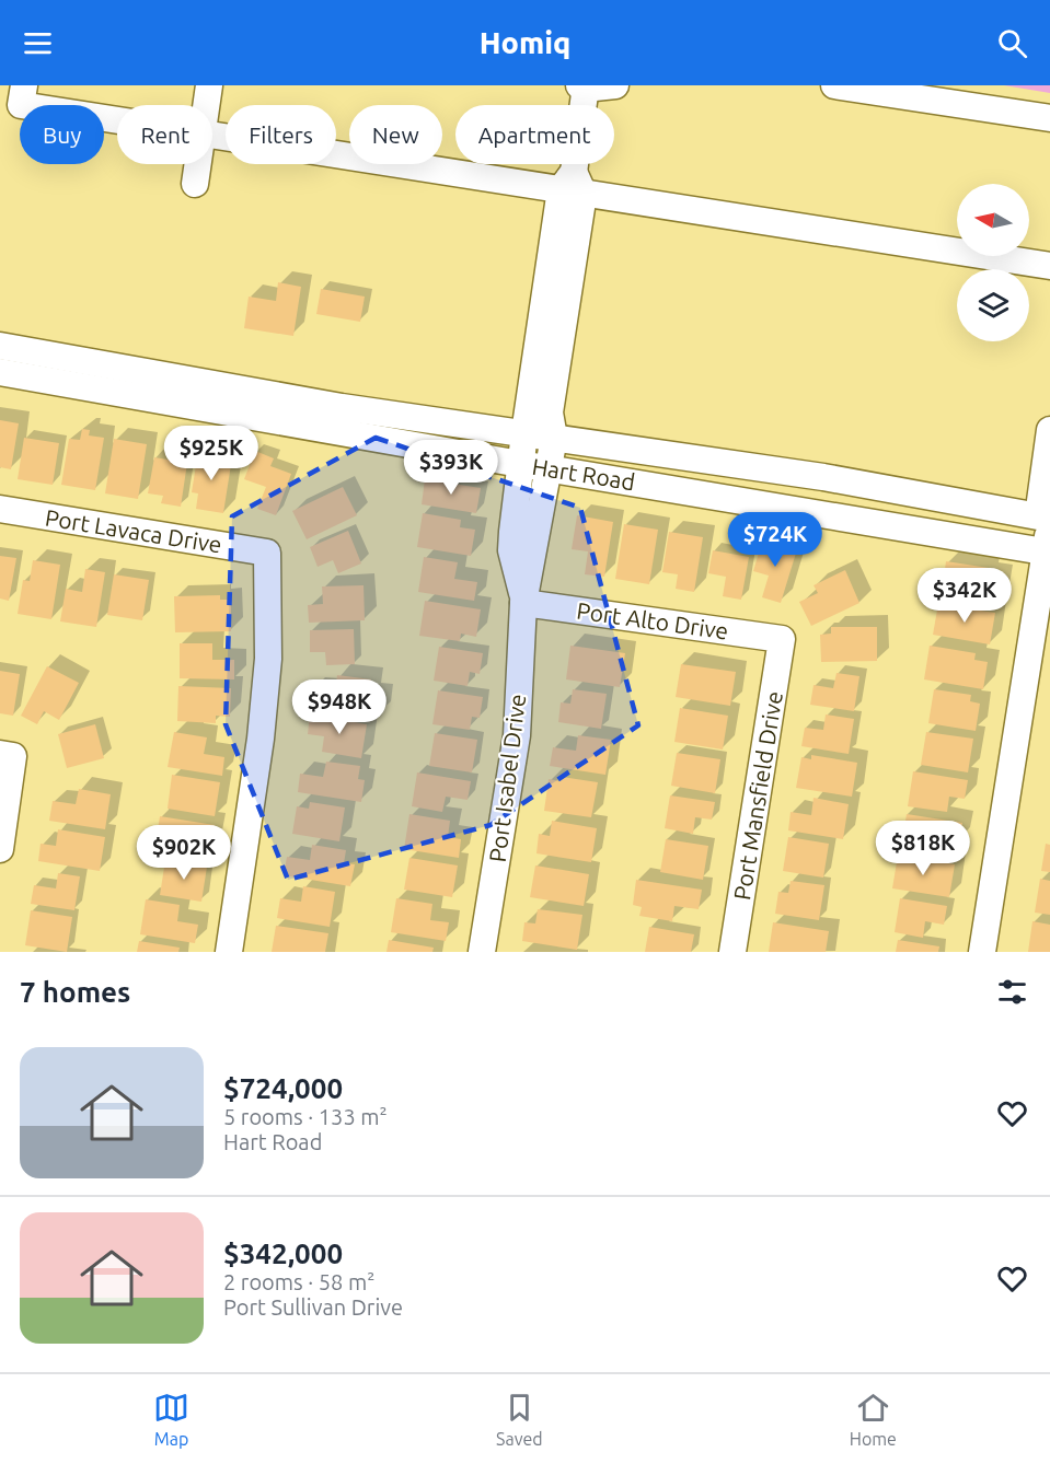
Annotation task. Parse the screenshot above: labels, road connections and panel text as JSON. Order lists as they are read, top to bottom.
{
  "streets": {
    "street": [
      "Hart Road",
      "Port Lavaca Drive",
      "Port Alto Drive",
      "Port Isabel Drive",
      "Port Mansfield Drive"
    ]
  },
  "crossings": [
    ["Hart Road", "Port Isabel Drive"],
    ["Port Alto Drive", "Port Isabel Drive"],
    ["Port Alto Drive", "Port Mansfield Drive"]
  ],
  "north": "left",
  "page": {
    "header": "Homiq",
    "chip": [
      "Buy",
      "Rent",
      "Filters",
      "New",
      "Apartment"
    ],
    "price": [
      "$925K",
      "$393K",
      "$724K",
      "$342K",
      "$948K",
      "$818K",
      "$902K"
    ],
    "heading": "7 homes",
    "list": [
      {
        "name": "$724,000",
        "note": "5 rooms · 133 m² · Hart Road"
      },
      {
        "name": "$342,000",
        "note": "2 rooms · 58 m² · Port Sullivan Drive"
      }
    ],
    "tabs": ["Map", "Saved", "Home"]
  }
}
